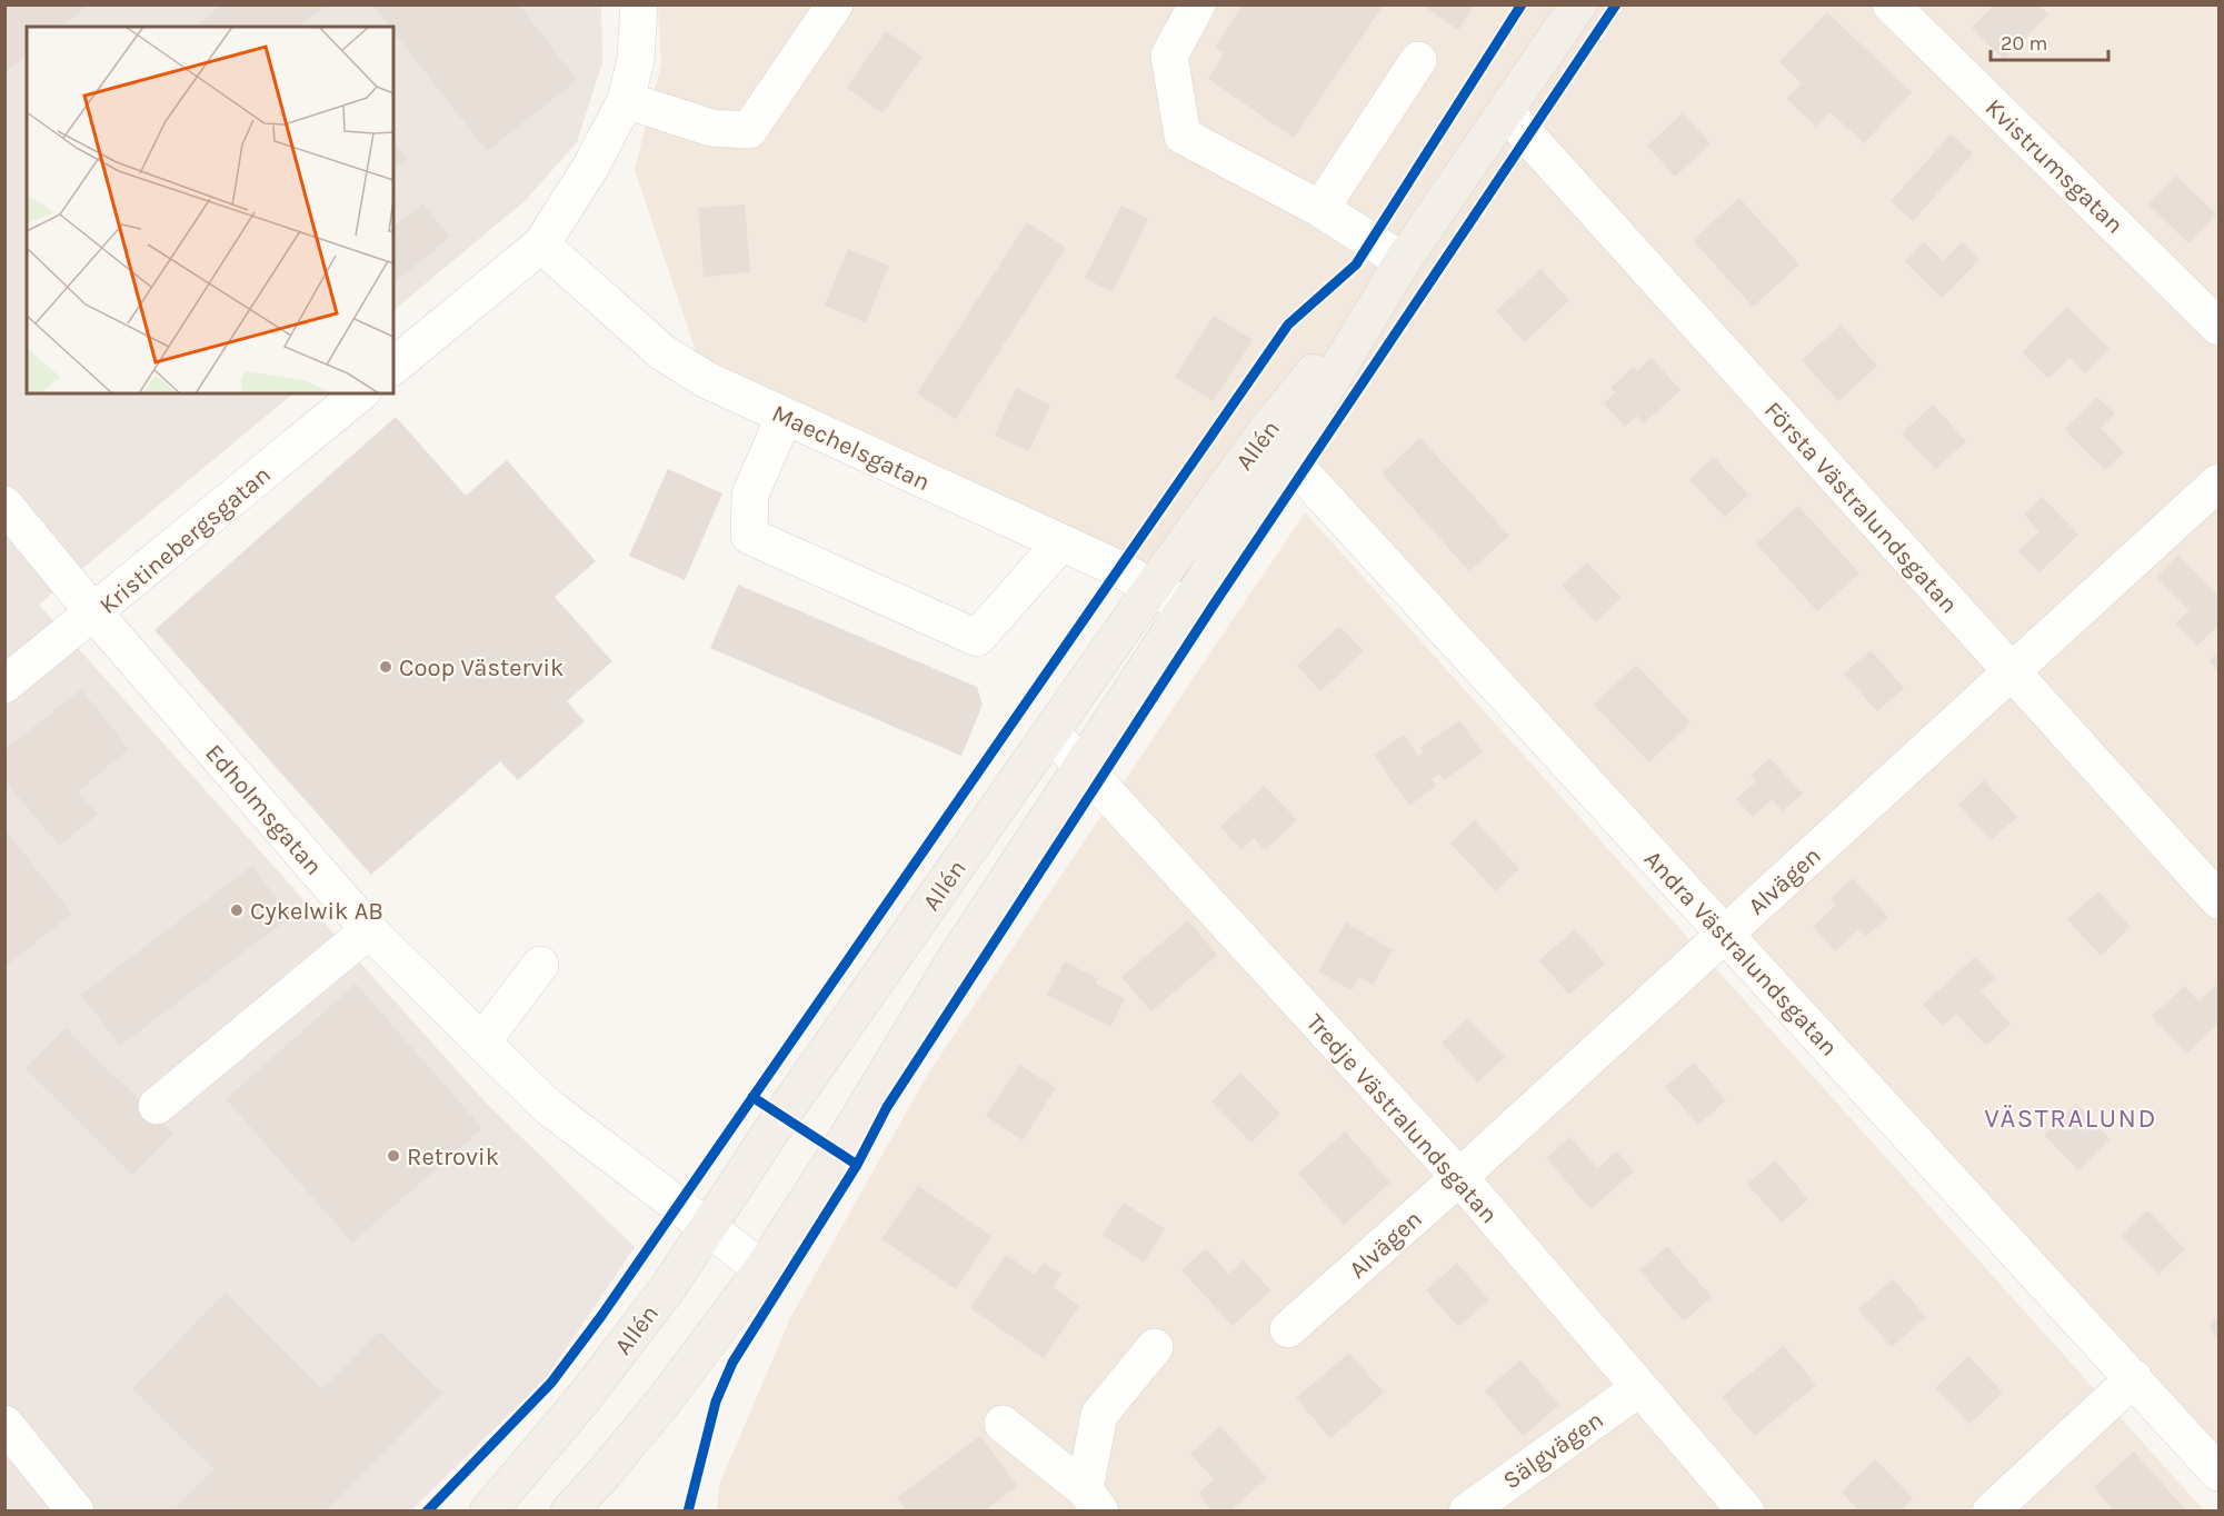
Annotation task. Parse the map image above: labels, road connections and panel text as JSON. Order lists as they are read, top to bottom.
{
  "streets": {
    "main road": ["Allén"],
    "street": [
      "Kvistrumsgatan",
      "Maechelsgatan",
      "Första Västralundsgatan",
      "Kristinebergsgatan",
      "Edholmsgatan",
      "Alvägen",
      "Andra Västralundsgatan",
      "Tredje Västralundsgatan",
      "Sälgvägen"
    ]
  },
  "crossings": [
    ["Allén", "Maechelsgatan"],
    ["Allén", "Första Västralundsgatan"],
    ["Allén", "Edholmsgatan"],
    ["Allén", "Andra Västralundsgatan"],
    ["Allén", "Tredje Västralundsgatan"],
    ["Första Västralundsgatan", "Alvägen"],
    ["Kristinebergsgatan", "Edholmsgatan"],
    ["Alvägen", "Andra Västralundsgatan"],
    ["Alvägen", "Tredje Västralundsgatan"],
    ["Tredje Västralundsgatan", "Sälgvägen"]
  ],
  "districts": ["VÄSTRALUND"],
  "places": ["Coop Västervik", "Cykelwik AB", "Retrovik"],
  "scale_bar": "20 m"
}
